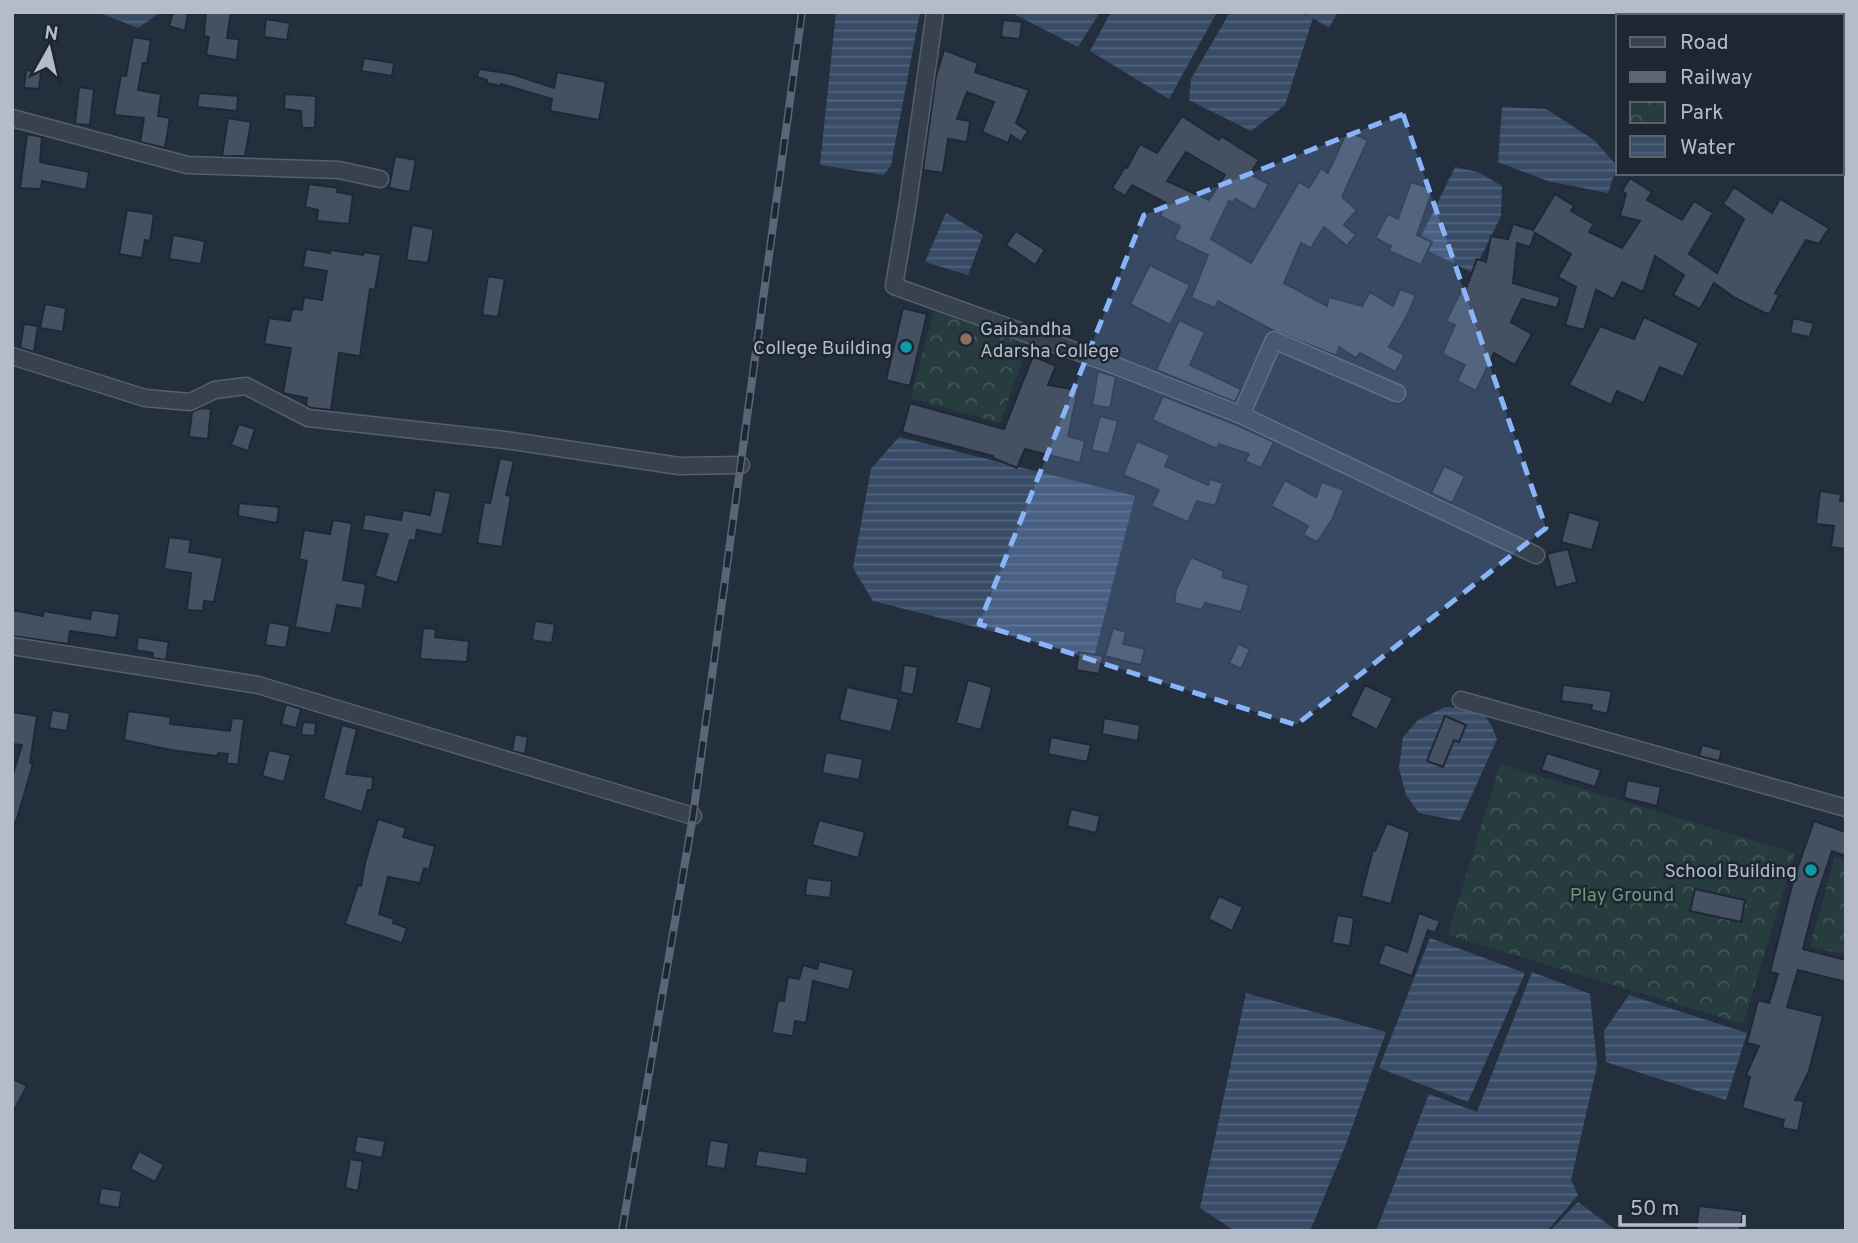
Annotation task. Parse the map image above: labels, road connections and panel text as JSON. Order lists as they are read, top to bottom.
{
  "parks": ["Play Ground"],
  "places": ["Gaibandha Adarsha College", "College Building", "School Building"],
  "legend": [
    "Road",
    "Railway",
    "Park",
    "Water"
  ],
  "scale_bar": "50 m",
  "north": "top"
}
